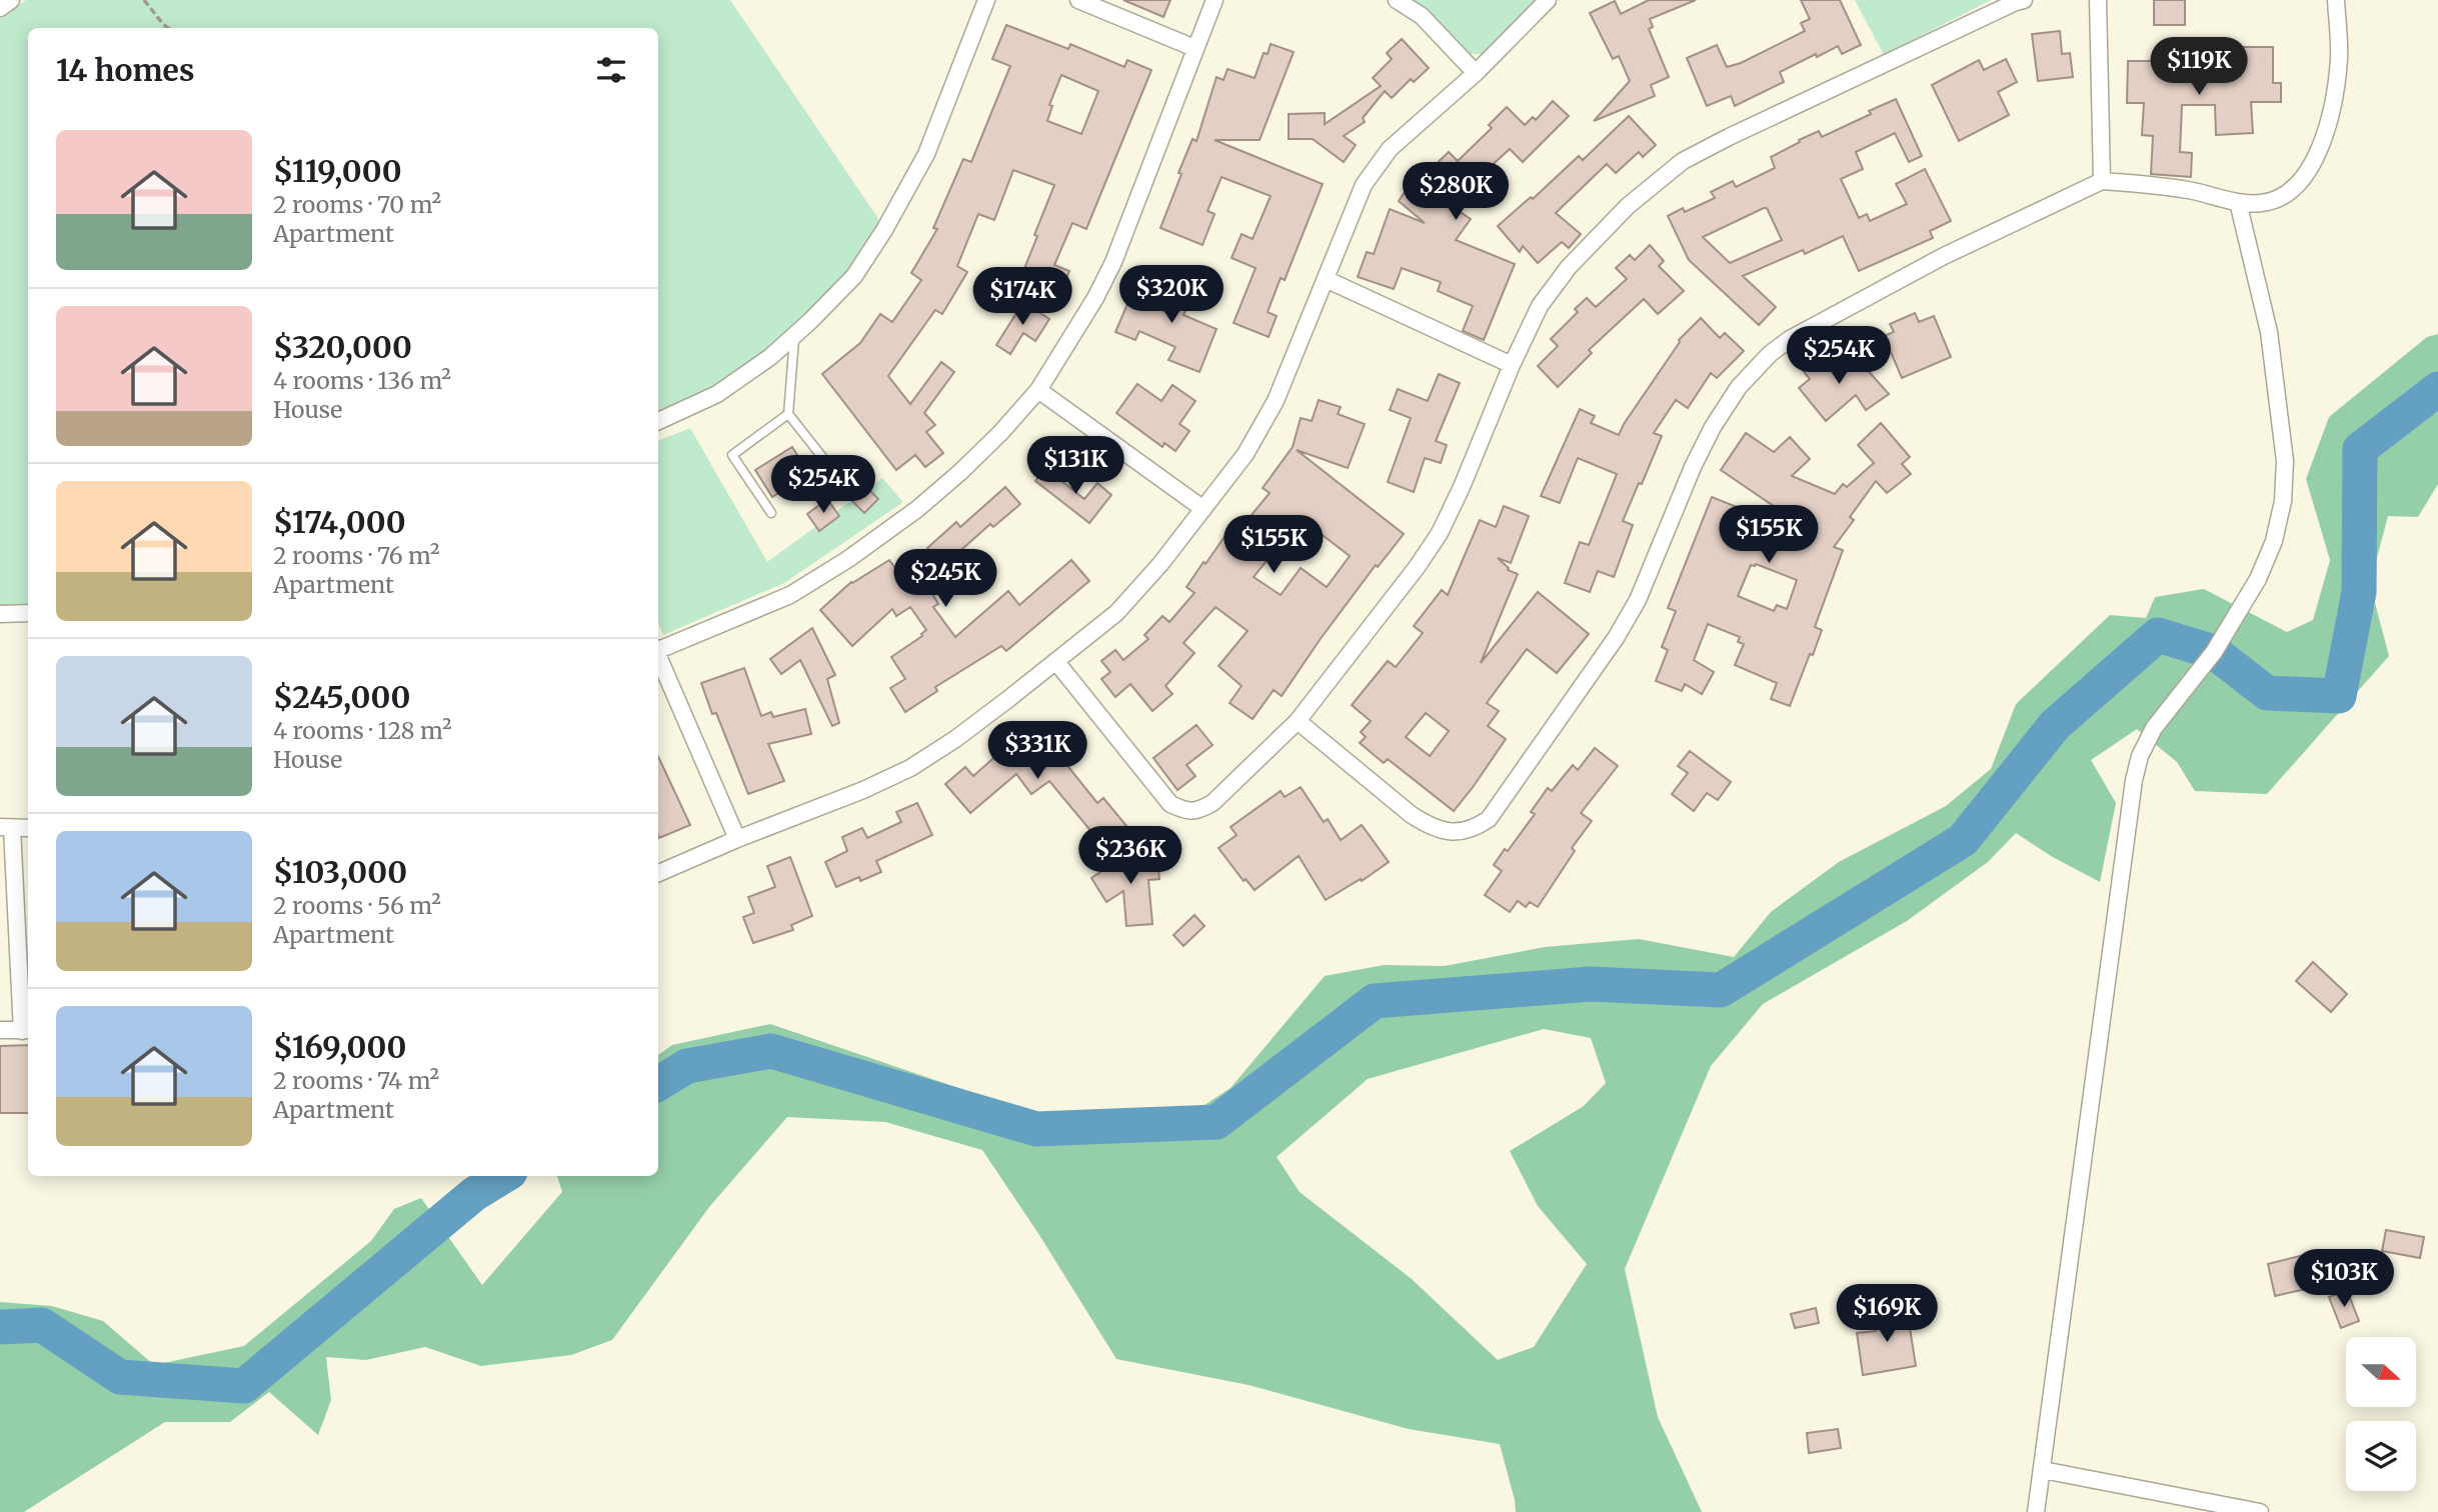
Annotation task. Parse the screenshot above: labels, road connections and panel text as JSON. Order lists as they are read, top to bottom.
{
  "north": "right",
  "page": {
    "heading": "14 homes",
    "price": [
      "$119K",
      "$280K",
      "$320K",
      "$174K",
      "$254K",
      "$131K",
      "$254K",
      "$155K",
      "$155K",
      "$245K",
      "$331K",
      "$236K",
      "$103K",
      "$169K"
    ],
    "list": [
      {
        "name": "$119,000",
        "note": "2 rooms · 70 m² · Apartment"
      },
      {
        "name": "$320,000",
        "note": "4 rooms · 136 m² · House"
      },
      {
        "name": "$174,000",
        "note": "2 rooms · 76 m² · Apartment"
      },
      {
        "name": "$245,000",
        "note": "4 rooms · 128 m² · House"
      },
      {
        "name": "$103,000",
        "note": "2 rooms · 56 m² · Apartment"
      },
      {
        "name": "$169,000",
        "note": "2 rooms · 74 m² · Apartment"
      }
    ]
  }
}
